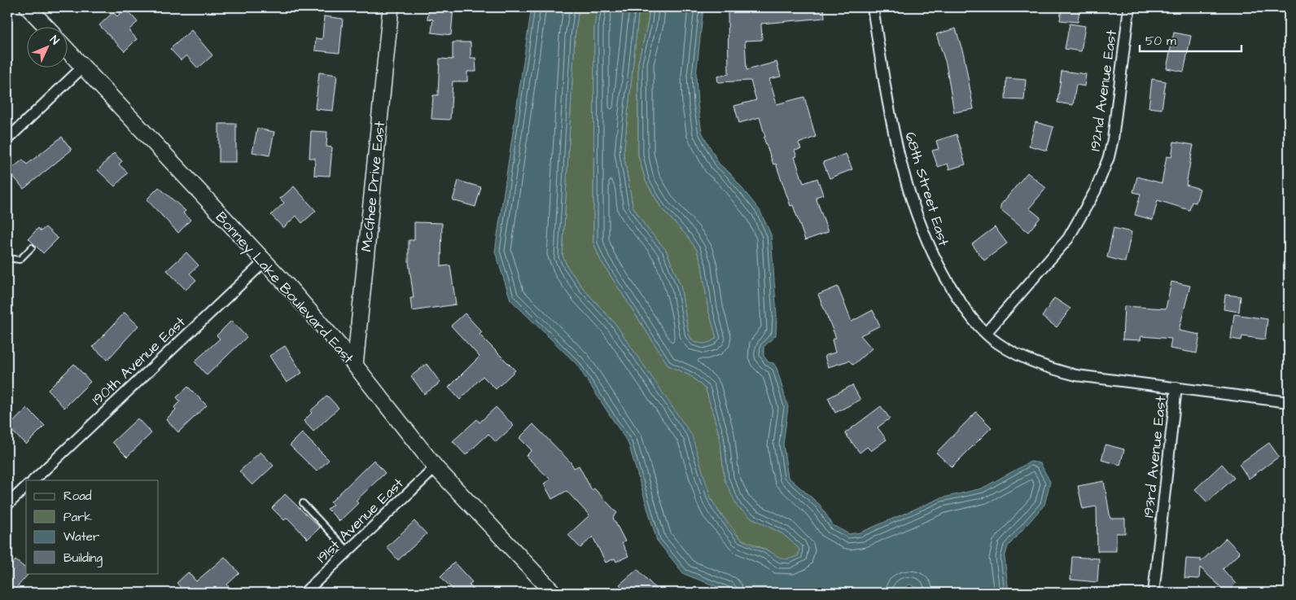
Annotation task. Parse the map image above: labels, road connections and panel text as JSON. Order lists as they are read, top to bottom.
{
  "streets": {
    "street": [
      "192nd Avenue East",
      "McGhee Drive East",
      "68th Street East",
      "Bonney Lake Boulevard East",
      "190th Avenue East",
      "193rd Avenue East",
      "191st Avenue East"
    ]
  },
  "crossings": [
    ["192nd Avenue East", "68th Street East"],
    ["McGhee Drive East", "Bonney Lake Boulevard East"],
    ["68th Street East", "193rd Avenue East"],
    ["Bonney Lake Boulevard East", "190th Avenue East"],
    ["Bonney Lake Boulevard East", "191st Avenue East"]
  ],
  "legend": [
    "Road",
    "Park",
    "Water",
    "Building"
  ],
  "scale_bar": "50 m",
  "north": "top right"
}
